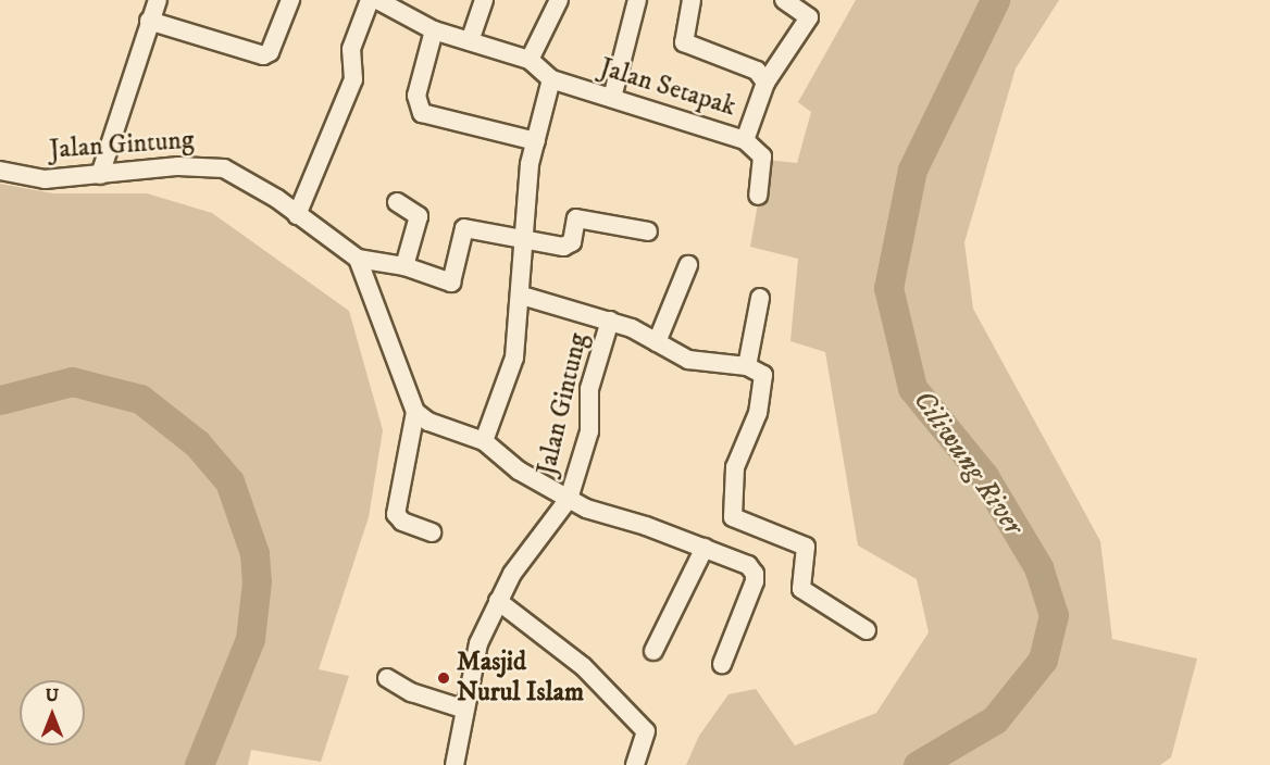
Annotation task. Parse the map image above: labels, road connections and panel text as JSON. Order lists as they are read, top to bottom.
{
  "streets": {
    "street": ["Jalan Setapak", "Jalan Gintung"]
  },
  "water": ["Ciliwung River"],
  "places": ["Masjid Nurul Islam"],
  "north": "top"
}
